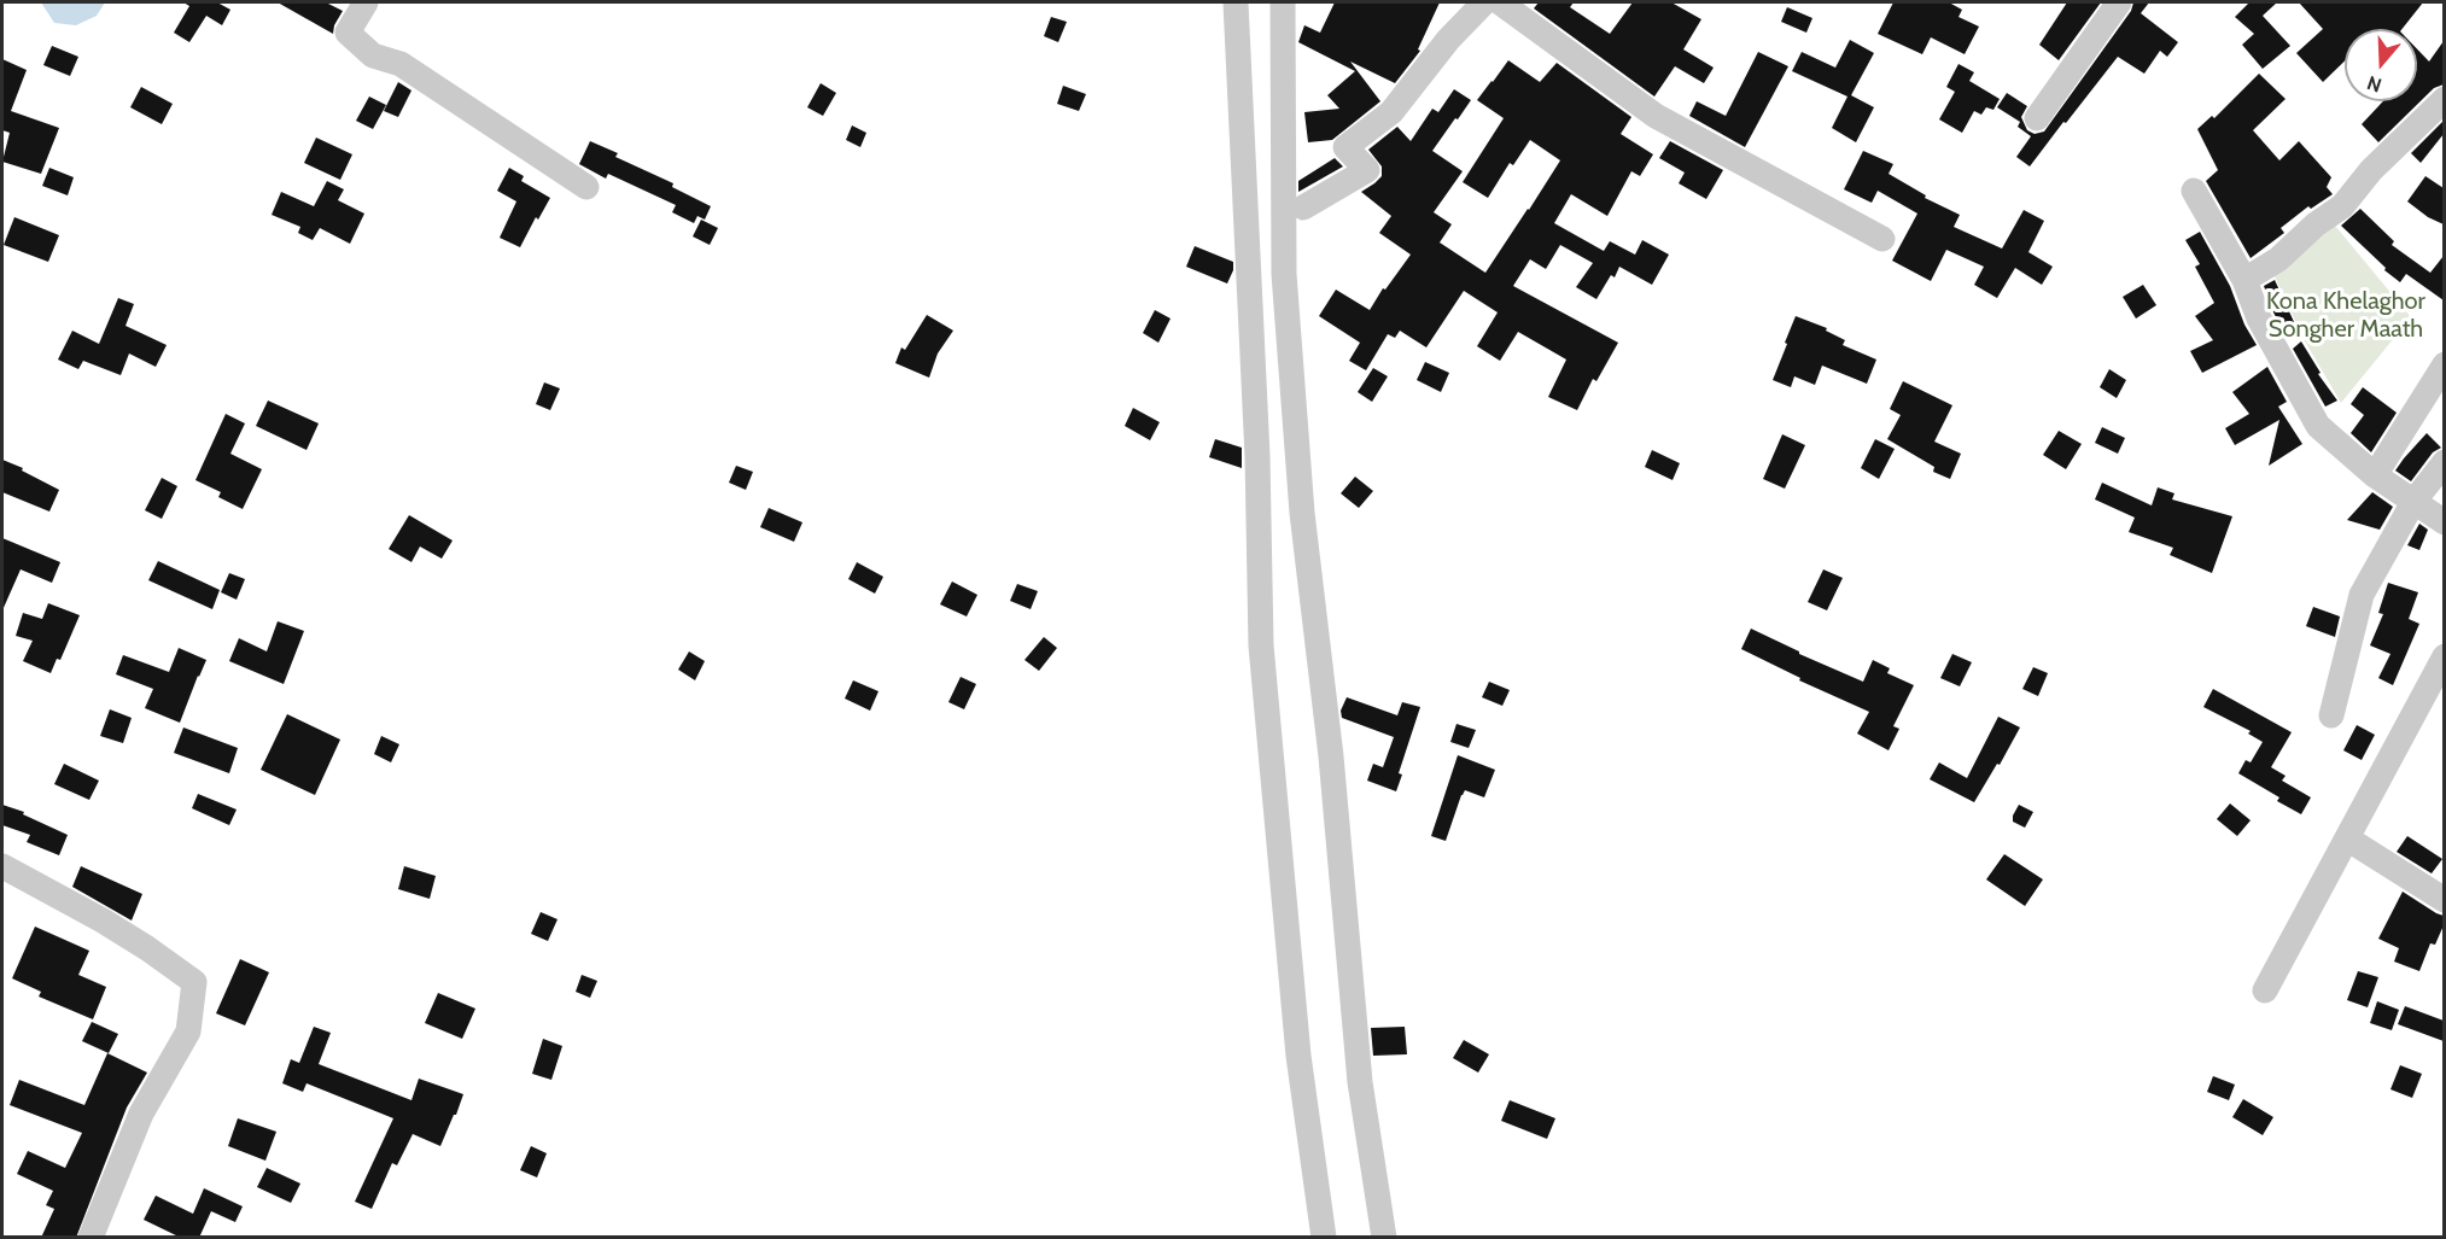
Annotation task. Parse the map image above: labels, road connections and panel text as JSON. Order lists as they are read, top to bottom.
{
  "parks": ["Kona Khelaghor Songher Maath"],
  "north": "bottom"
}
